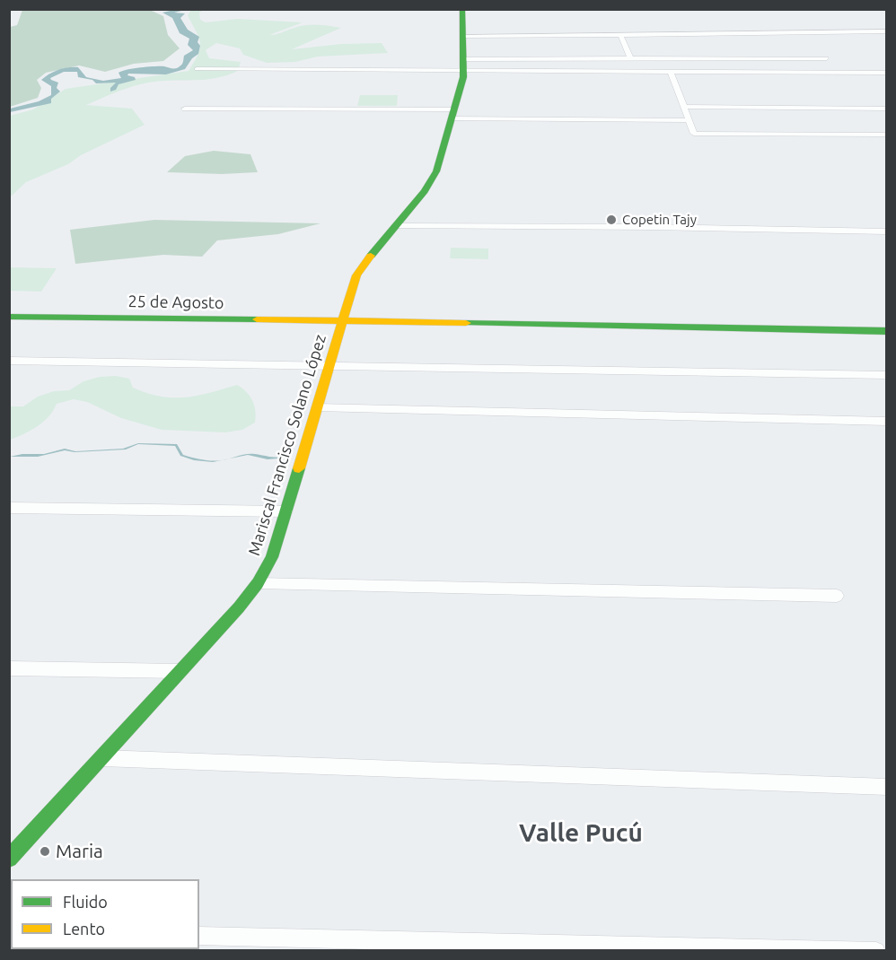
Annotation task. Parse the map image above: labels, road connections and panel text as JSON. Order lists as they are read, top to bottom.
{
  "streets": {
    "main road": ["25 de Agosto", "Mariscal Francisco Solano López"]
  },
  "crossings": [
    ["25 de Agosto", "Mariscal Francisco Solano López"]
  ],
  "districts": ["Valle Pucú"],
  "places": ["Copetin Tajy", "Maria"],
  "legend": ["Fluido", "Lento"]
}
